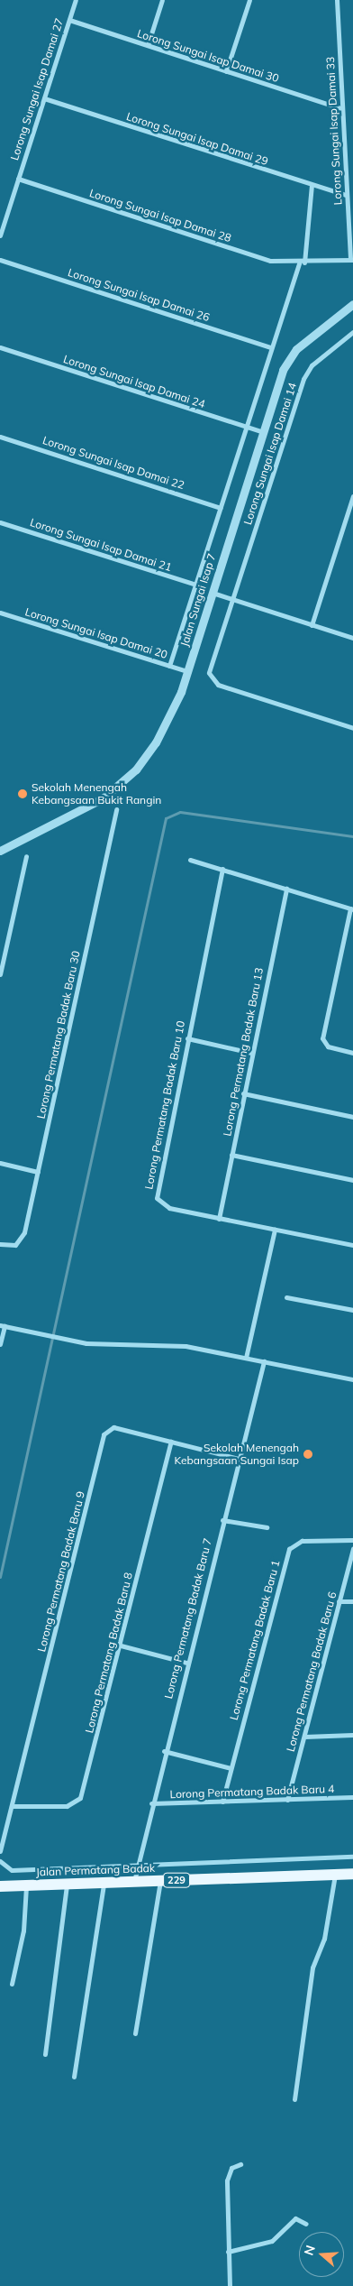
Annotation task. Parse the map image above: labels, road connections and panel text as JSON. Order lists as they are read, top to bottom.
{
  "streets": {
    "main road": ["Jalan Permatang Badak", "229"],
    "street": [
      "Lorong Sungai Isap Damai 30",
      "Lorong Sungai Isap Damai 27",
      "Lorong Sungai Isap Damai 33",
      "Lorong Sungai Isap Damai 29",
      "Lorong Sungai Isap Damai 28",
      "Lorong Sungai Isap Damai 26",
      "Lorong Sungai Isap Damai 24",
      "Lorong Sungai Isap Damai 14",
      "Lorong Sungai Isap Damai 22",
      "Lorong Sungai Isap Damai 21",
      "Jalan Sungai Isap 7",
      "Lorong Sungai Isap Damai 20",
      "Lorong Permatang Badak Baru 30",
      "Lorong Permatang Badak Baru 13",
      "Lorong Permatang Badak Baru 10",
      "Lorong Permatang Badak Baru 9",
      "Lorong Permatang Badak Baru 7",
      "Lorong Permatang Badak Baru 1",
      "Lorong Permatang Badak Baru 8",
      "Lorong Permatang Badak Baru 6",
      "Lorong Permatang Badak Baru 4"
    ]
  },
  "crossings": [
    ["Lorong Sungai Isap Damai 30", "Lorong Sungai Isap Damai 27"],
    ["Lorong Sungai Isap Damai 30", "Lorong Sungai Isap Damai 33"],
    ["Lorong Sungai Isap Damai 27", "Lorong Sungai Isap Damai 29"],
    ["Lorong Sungai Isap Damai 27", "Lorong Sungai Isap Damai 28"],
    ["Lorong Sungai Isap Damai 33", "Lorong Sungai Isap Damai 29"],
    ["Lorong Sungai Isap Damai 33", "Lorong Sungai Isap Damai 28"],
    ["Lorong Sungai Isap Damai 24", "Jalan Sungai Isap 7"],
    ["Jalan Sungai Isap 7", "Lorong Sungai Isap Damai 20"],
    ["Lorong Permatang Badak Baru 13", "Lorong Permatang Badak Baru 10"],
    ["Lorong Permatang Badak Baru 9", "Lorong Permatang Badak Baru 7"],
    ["Lorong Permatang Badak Baru 9", "Lorong Permatang Badak Baru 8"],
    ["Lorong Permatang Badak Baru 7", "Lorong Permatang Badak Baru 4"],
    ["Lorong Permatang Badak Baru 7", "Jalan Permatang Badak"],
    ["Lorong Permatang Badak Baru 1", "Lorong Permatang Badak Baru 4"],
    ["Lorong Permatang Badak Baru 6", "Lorong Permatang Badak Baru 4"]
  ],
  "places": ["Sekolah Menengah Kebangsaan Bukit Rangin", "Sekolah Menengah Kebangsaan Sungai Isap"],
  "north": "left"
}
